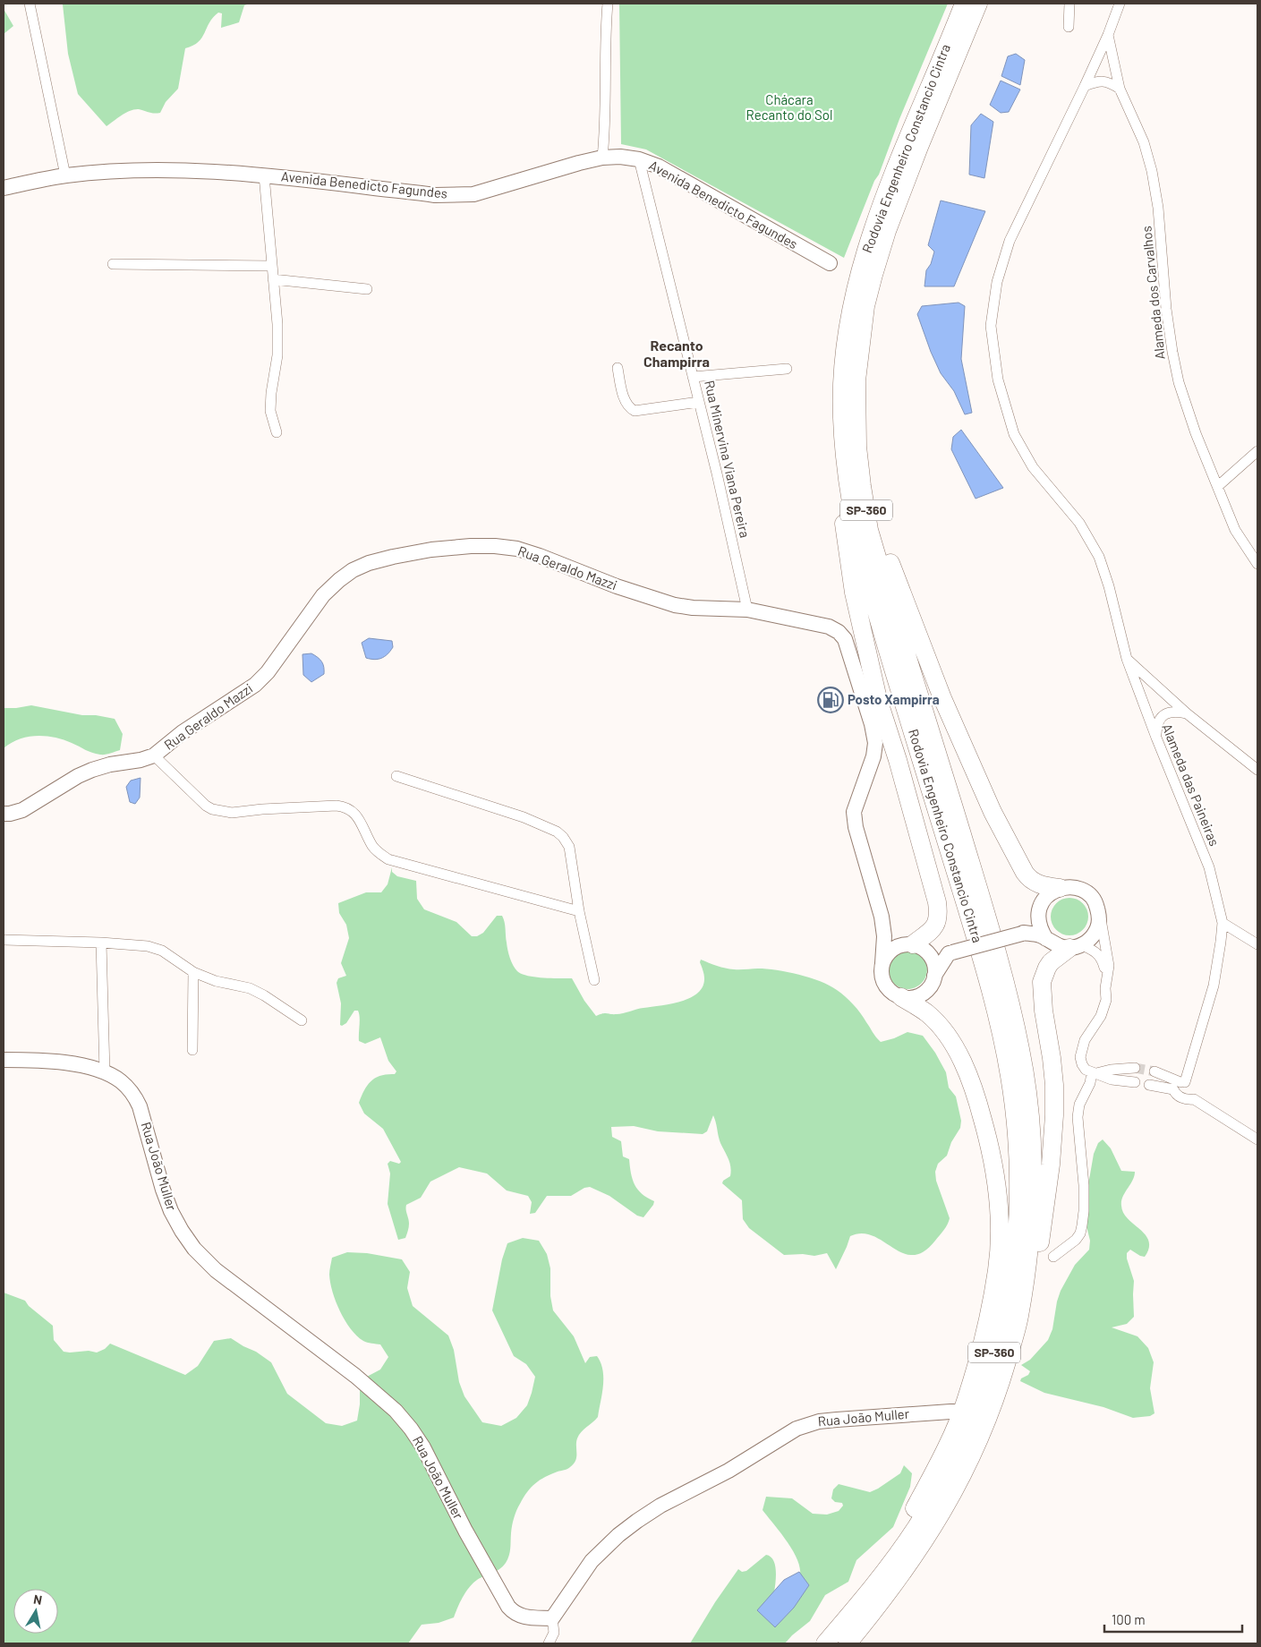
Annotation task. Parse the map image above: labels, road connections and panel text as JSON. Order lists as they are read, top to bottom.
{
  "streets": {
    "highway": ["Rodovia Engenheiro Constancio Cintra", "SP-360"],
    "street": [
      "Avenida Benedicto Fagundes",
      "Alameda dos Carvalhos",
      "Rua Minervina Viana Pereira",
      "Rua Geraldo Mazzi",
      "Alameda das Paineiras",
      "Rua João Muller"
    ]
  },
  "crossings": [
    ["Avenida Benedicto Fagundes", "Rua Minervina Viana Pereira"],
    ["Alameda dos Carvalhos", "Alameda das Paineiras"],
    ["Rua Minervina Viana Pereira", "Rua Geraldo Mazzi"]
  ],
  "districts": ["Recanto Champirra"],
  "parks": ["Chácara Recanto do Sol"],
  "places": {
    "fuel station": ["Posto Xampirra"]
  },
  "scale_bar": "100 m",
  "north": "top"
}
